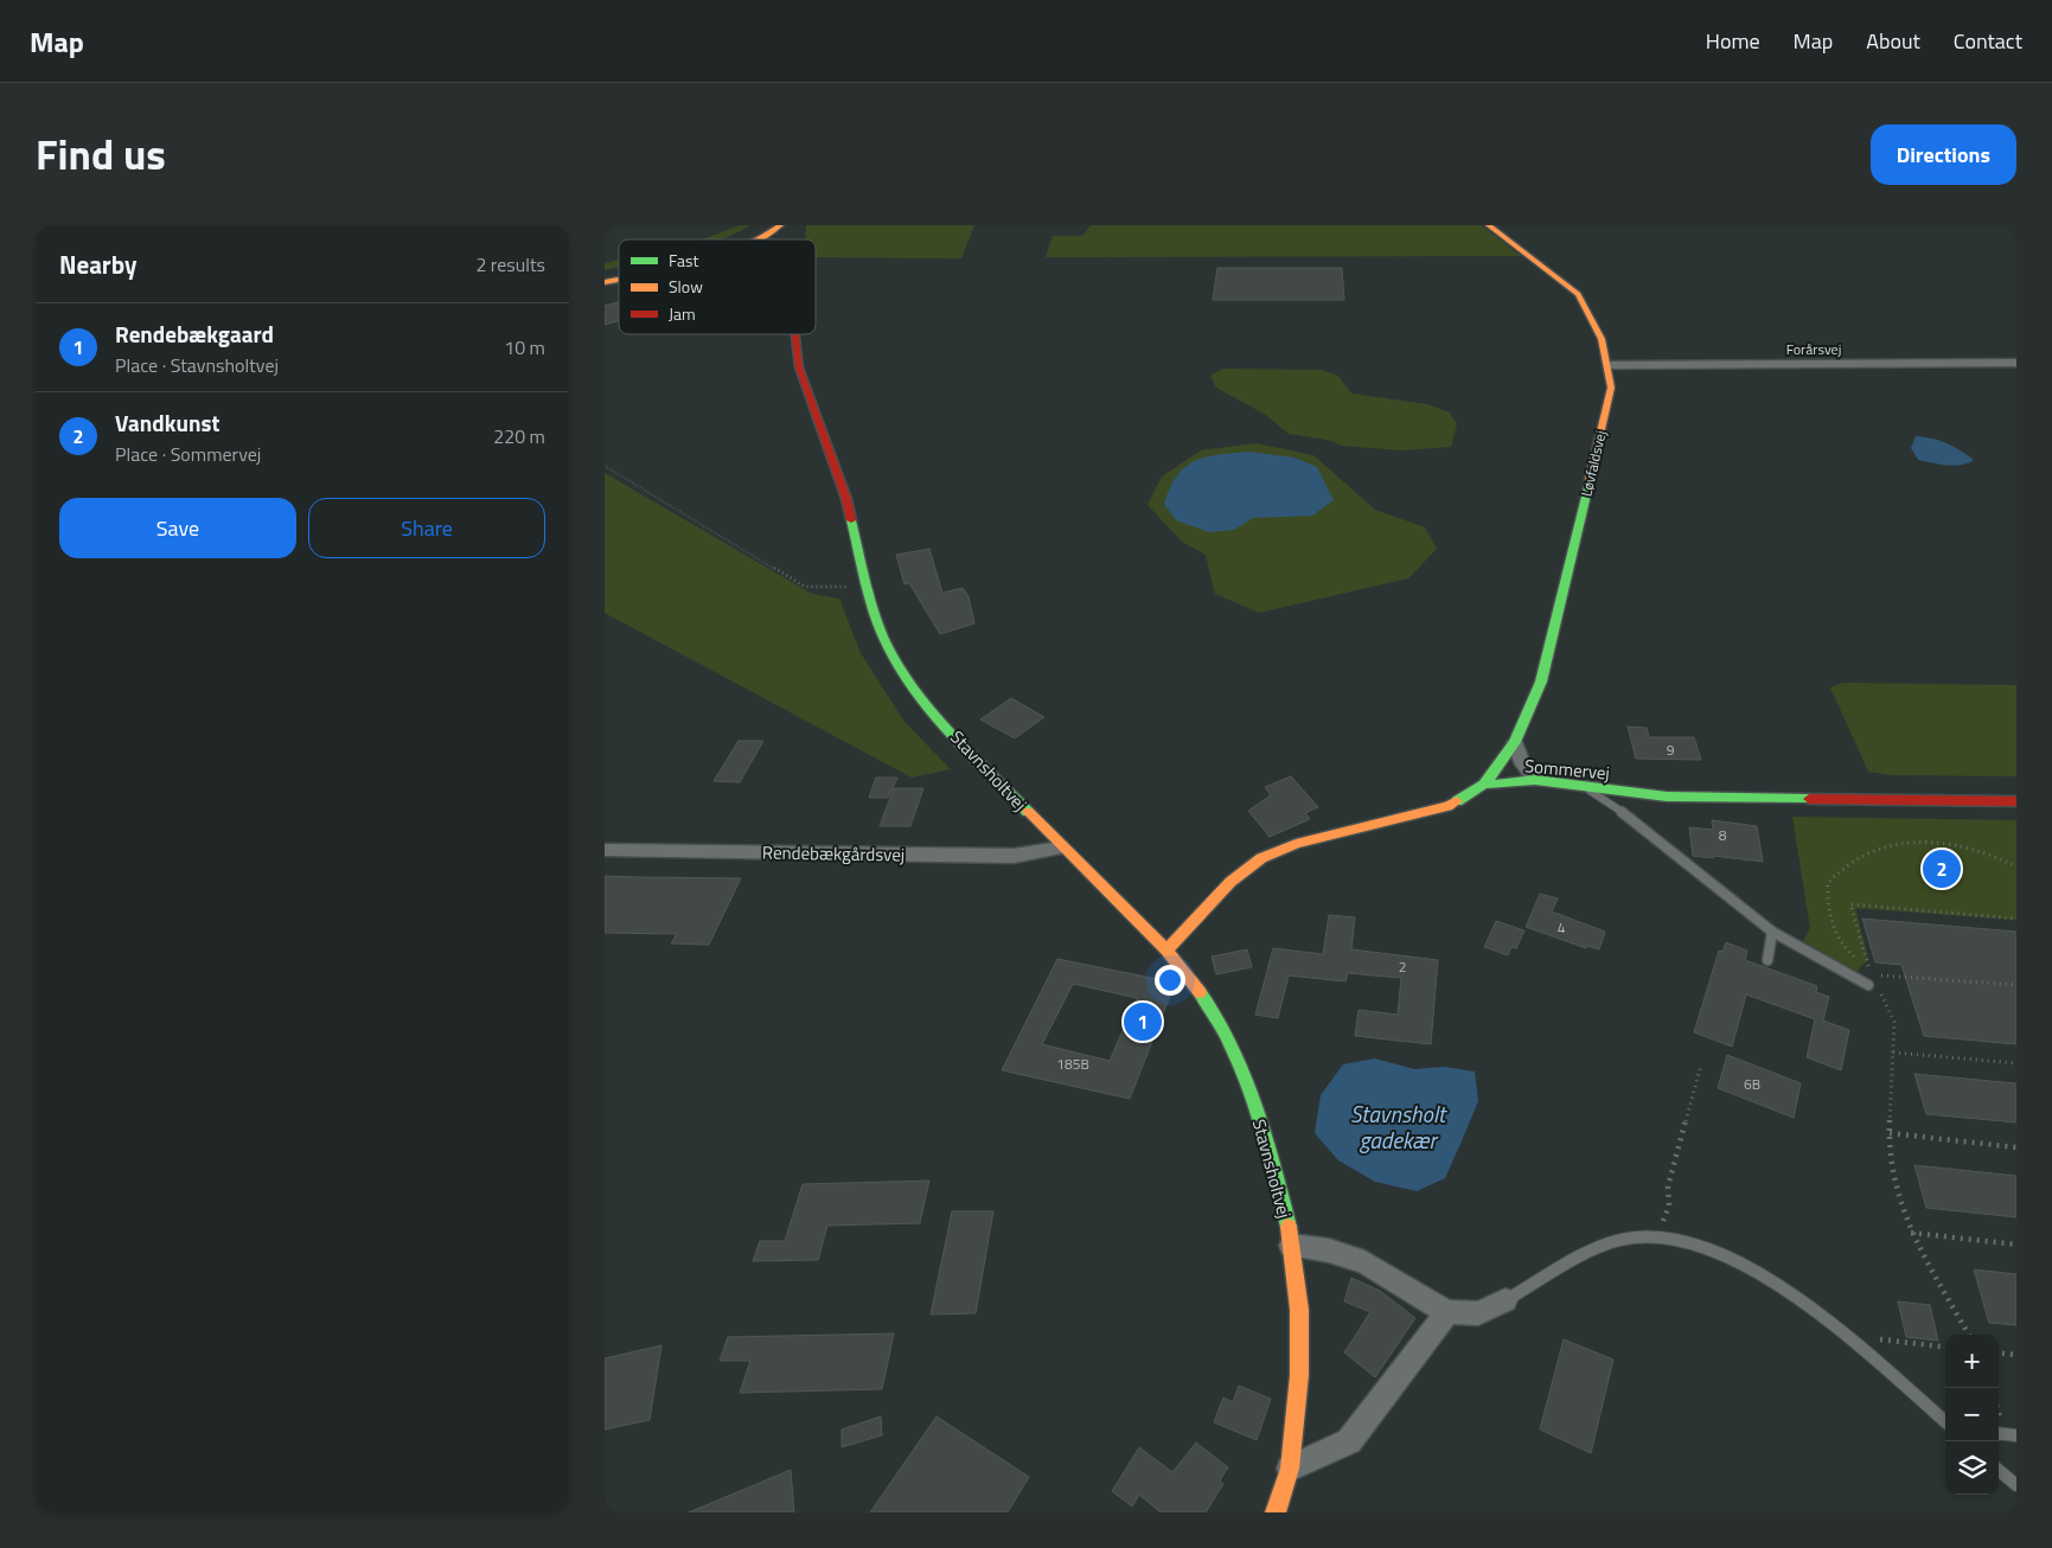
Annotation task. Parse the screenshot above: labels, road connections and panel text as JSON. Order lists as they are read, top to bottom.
{
  "streets": {
    "street": [
      "Forårsvej",
      "Løvfaldsvej",
      "Sommervej",
      "Stavnsholtvej",
      "Rendebækgårdsvej"
    ]
  },
  "crossings": [
    ["Forårsvej", "Løvfaldsvej"],
    ["Løvfaldsvej", "Sommervej"],
    ["Sommervej", "Stavnsholtvej"],
    ["Stavnsholtvej", "Rendebækgårdsvej"]
  ],
  "water": ["Stavnsholt gadekær"],
  "house_numbers": [
    "9",
    "8",
    "4",
    "2",
    "185B",
    "6B"
  ],
  "legend": ["Fast", "Slow", "Jam"],
  "page": {
    "header": "Map",
    "nav": [
      "Home",
      "Map",
      "About",
      "Contact"
    ],
    "title": "Find us",
    "buttons": [
      "Directions",
      ["Save", "Share"]
    ],
    "heading": ["Nearby", "2 results"],
    "list": [
      {
        "mark": "1",
        "name": "Rendebækgaard",
        "note": "Place · Stavnsholtvej",
        "value": "10 m"
      },
      {
        "mark": "2",
        "name": "Vandkunst",
        "note": "Place · Sommervej",
        "value": "220 m"
      }
    ],
    "pins": ["2", "1"],
    "map_buttons": ["+", "−"]
  }
}
